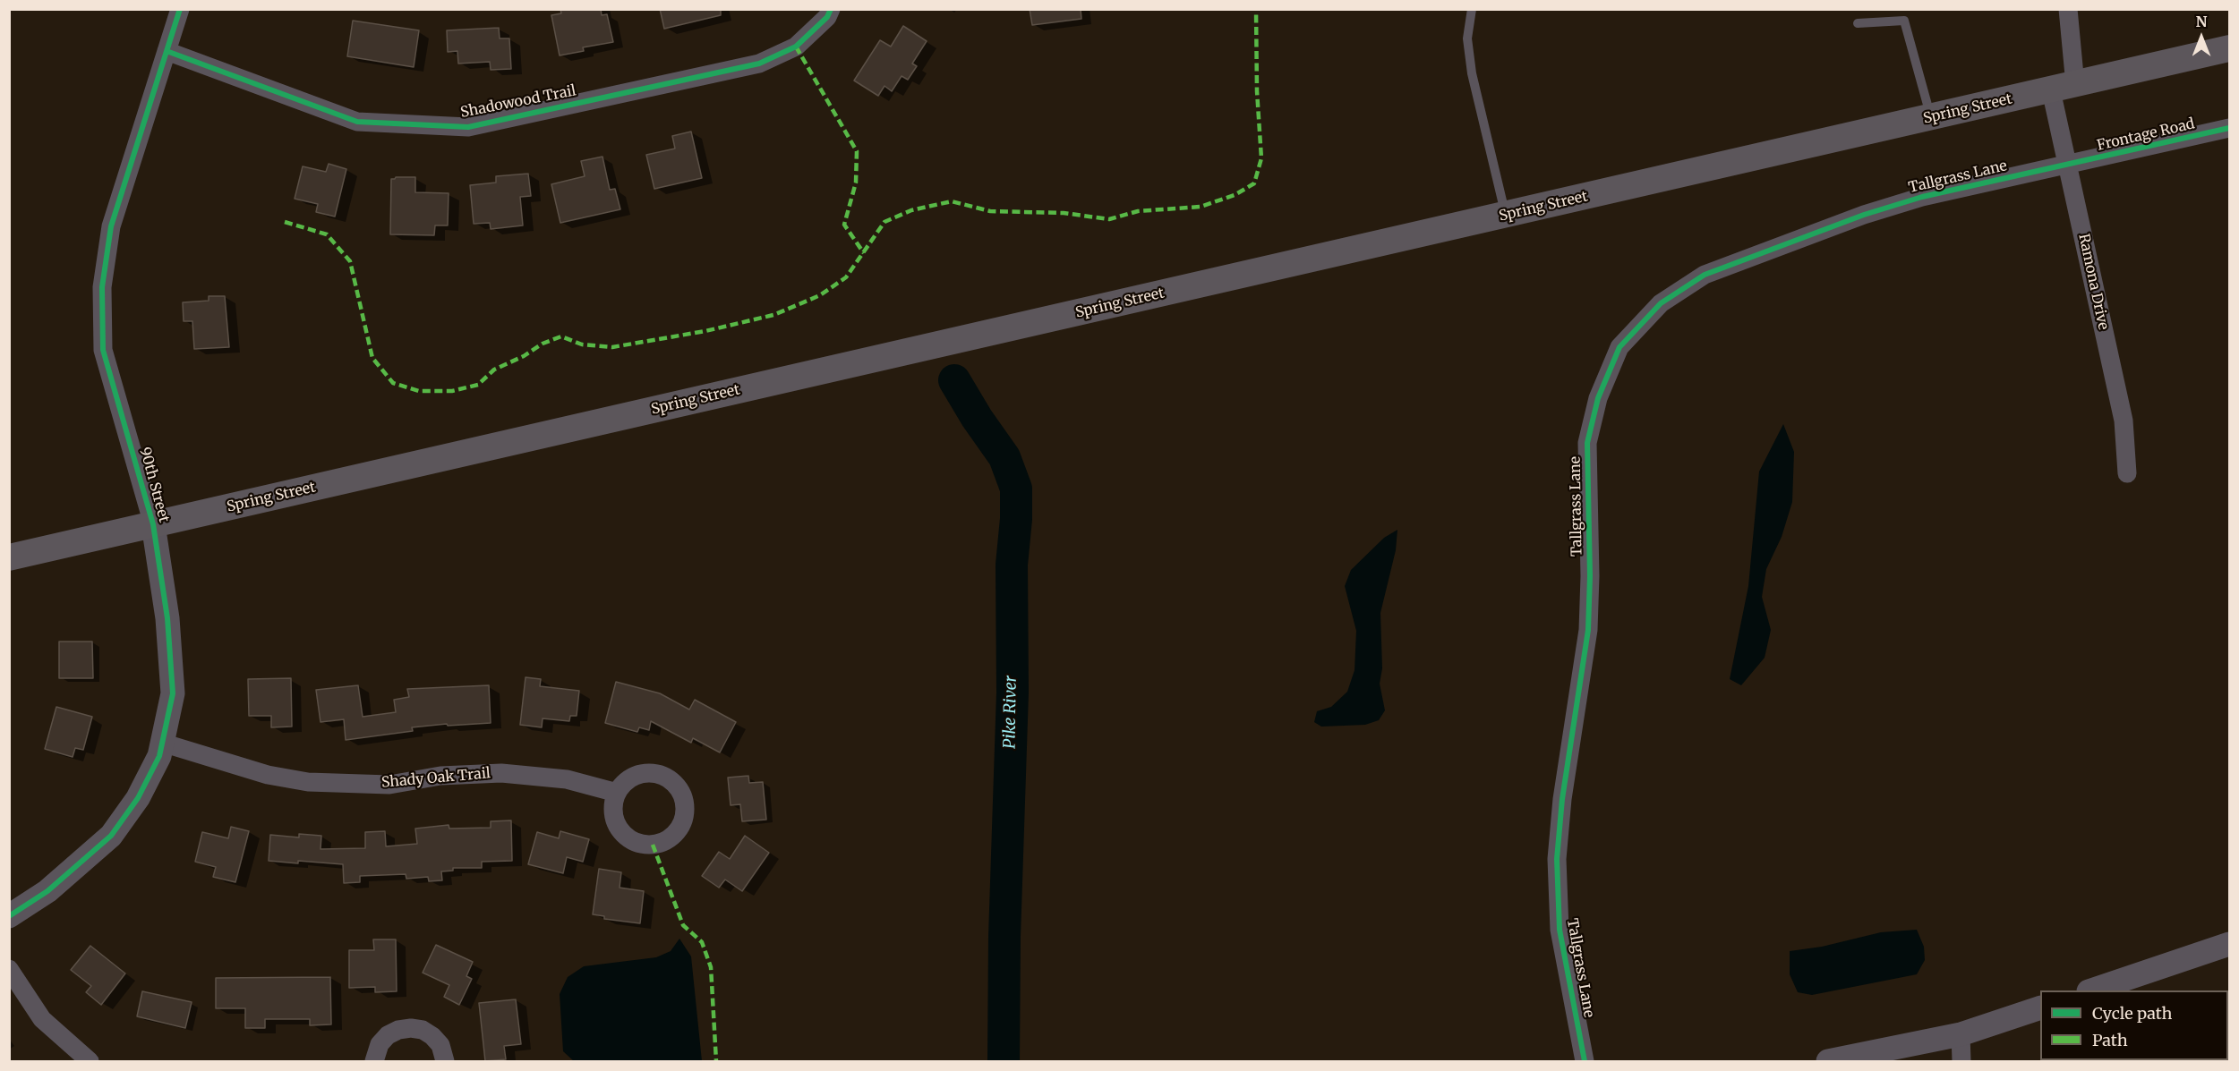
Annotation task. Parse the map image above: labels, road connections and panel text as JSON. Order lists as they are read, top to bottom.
{
  "streets": {
    "main road": ["Spring Street"],
    "street": [
      "Shadowood Trail",
      "Frontage Road",
      "Tallgrass Lane",
      "Ramona Drive",
      "90th Street",
      "Shady Oak Trail"
    ]
  },
  "crossings": [
    ["Shadowood Trail", "90th Street"],
    ["Spring Street", "Ramona Drive"],
    ["Spring Street", "90th Street"],
    ["Frontage Road", "Tallgrass Lane"],
    ["Frontage Road", "Ramona Drive"],
    ["Tallgrass Lane", "Ramona Drive"],
    ["90th Street", "Shady Oak Trail"]
  ],
  "water": ["Pike River"],
  "legend": ["Cycle path", "Path"],
  "north": "top"
}
